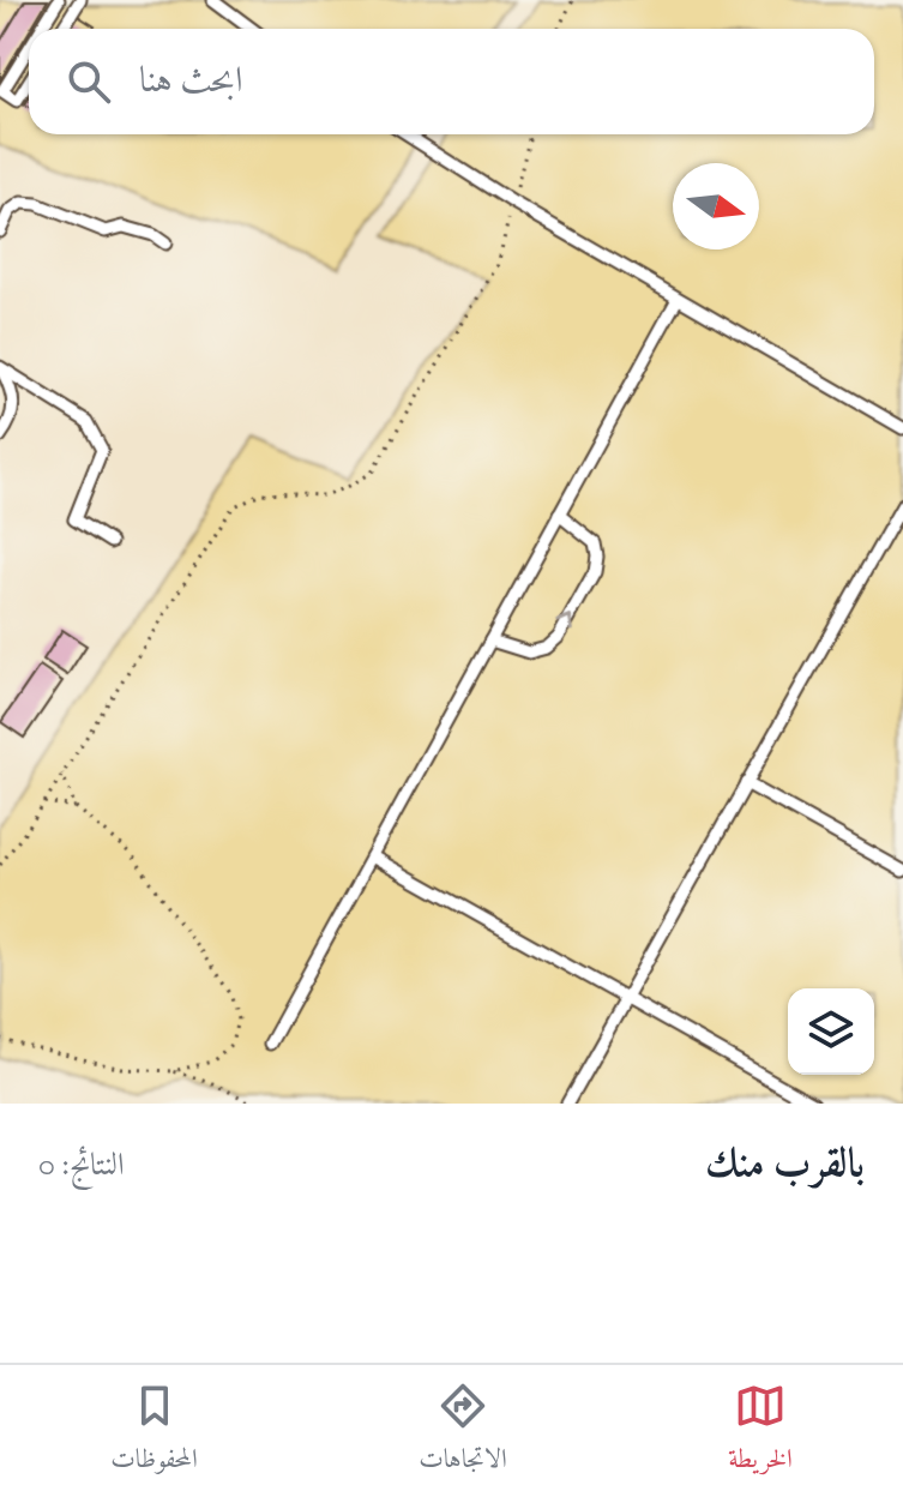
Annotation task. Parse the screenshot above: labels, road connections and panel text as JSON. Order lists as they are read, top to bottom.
{
  "north": "right",
  "page": {
    "search": "ابحث هنا",
    "heading": ["بالقرب منك", "النتائج: 0"],
    "nav": ["الخريطة", "الاتجاهات", "المحفوظات"]
  }
}
